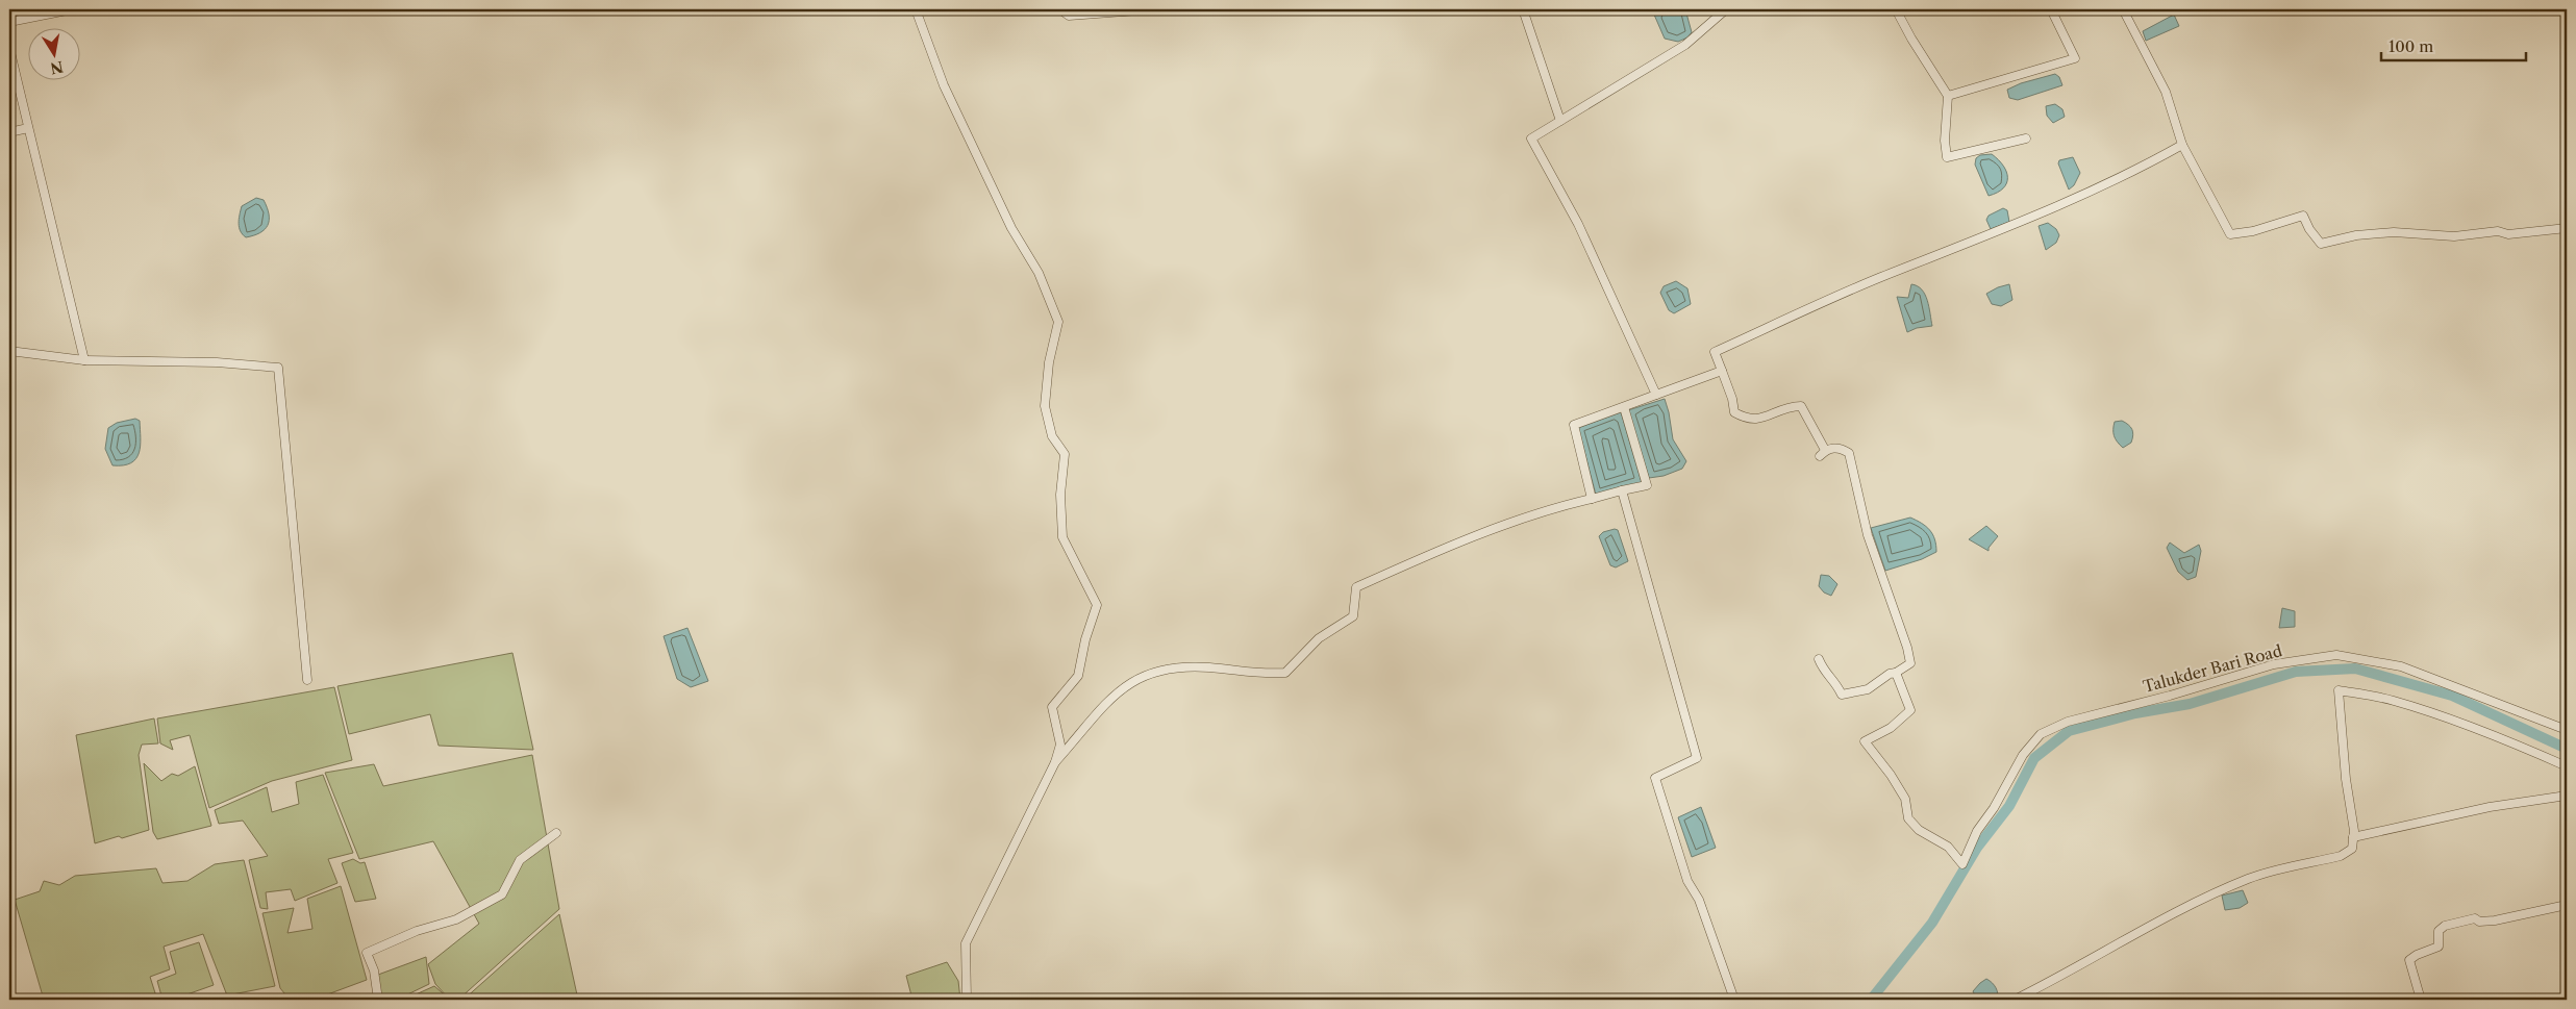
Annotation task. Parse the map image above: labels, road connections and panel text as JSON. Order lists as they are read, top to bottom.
{
  "streets": {
    "street": ["Talukder Bari Road"]
  },
  "scale_bar": "100 m",
  "north": "bottom"
}
